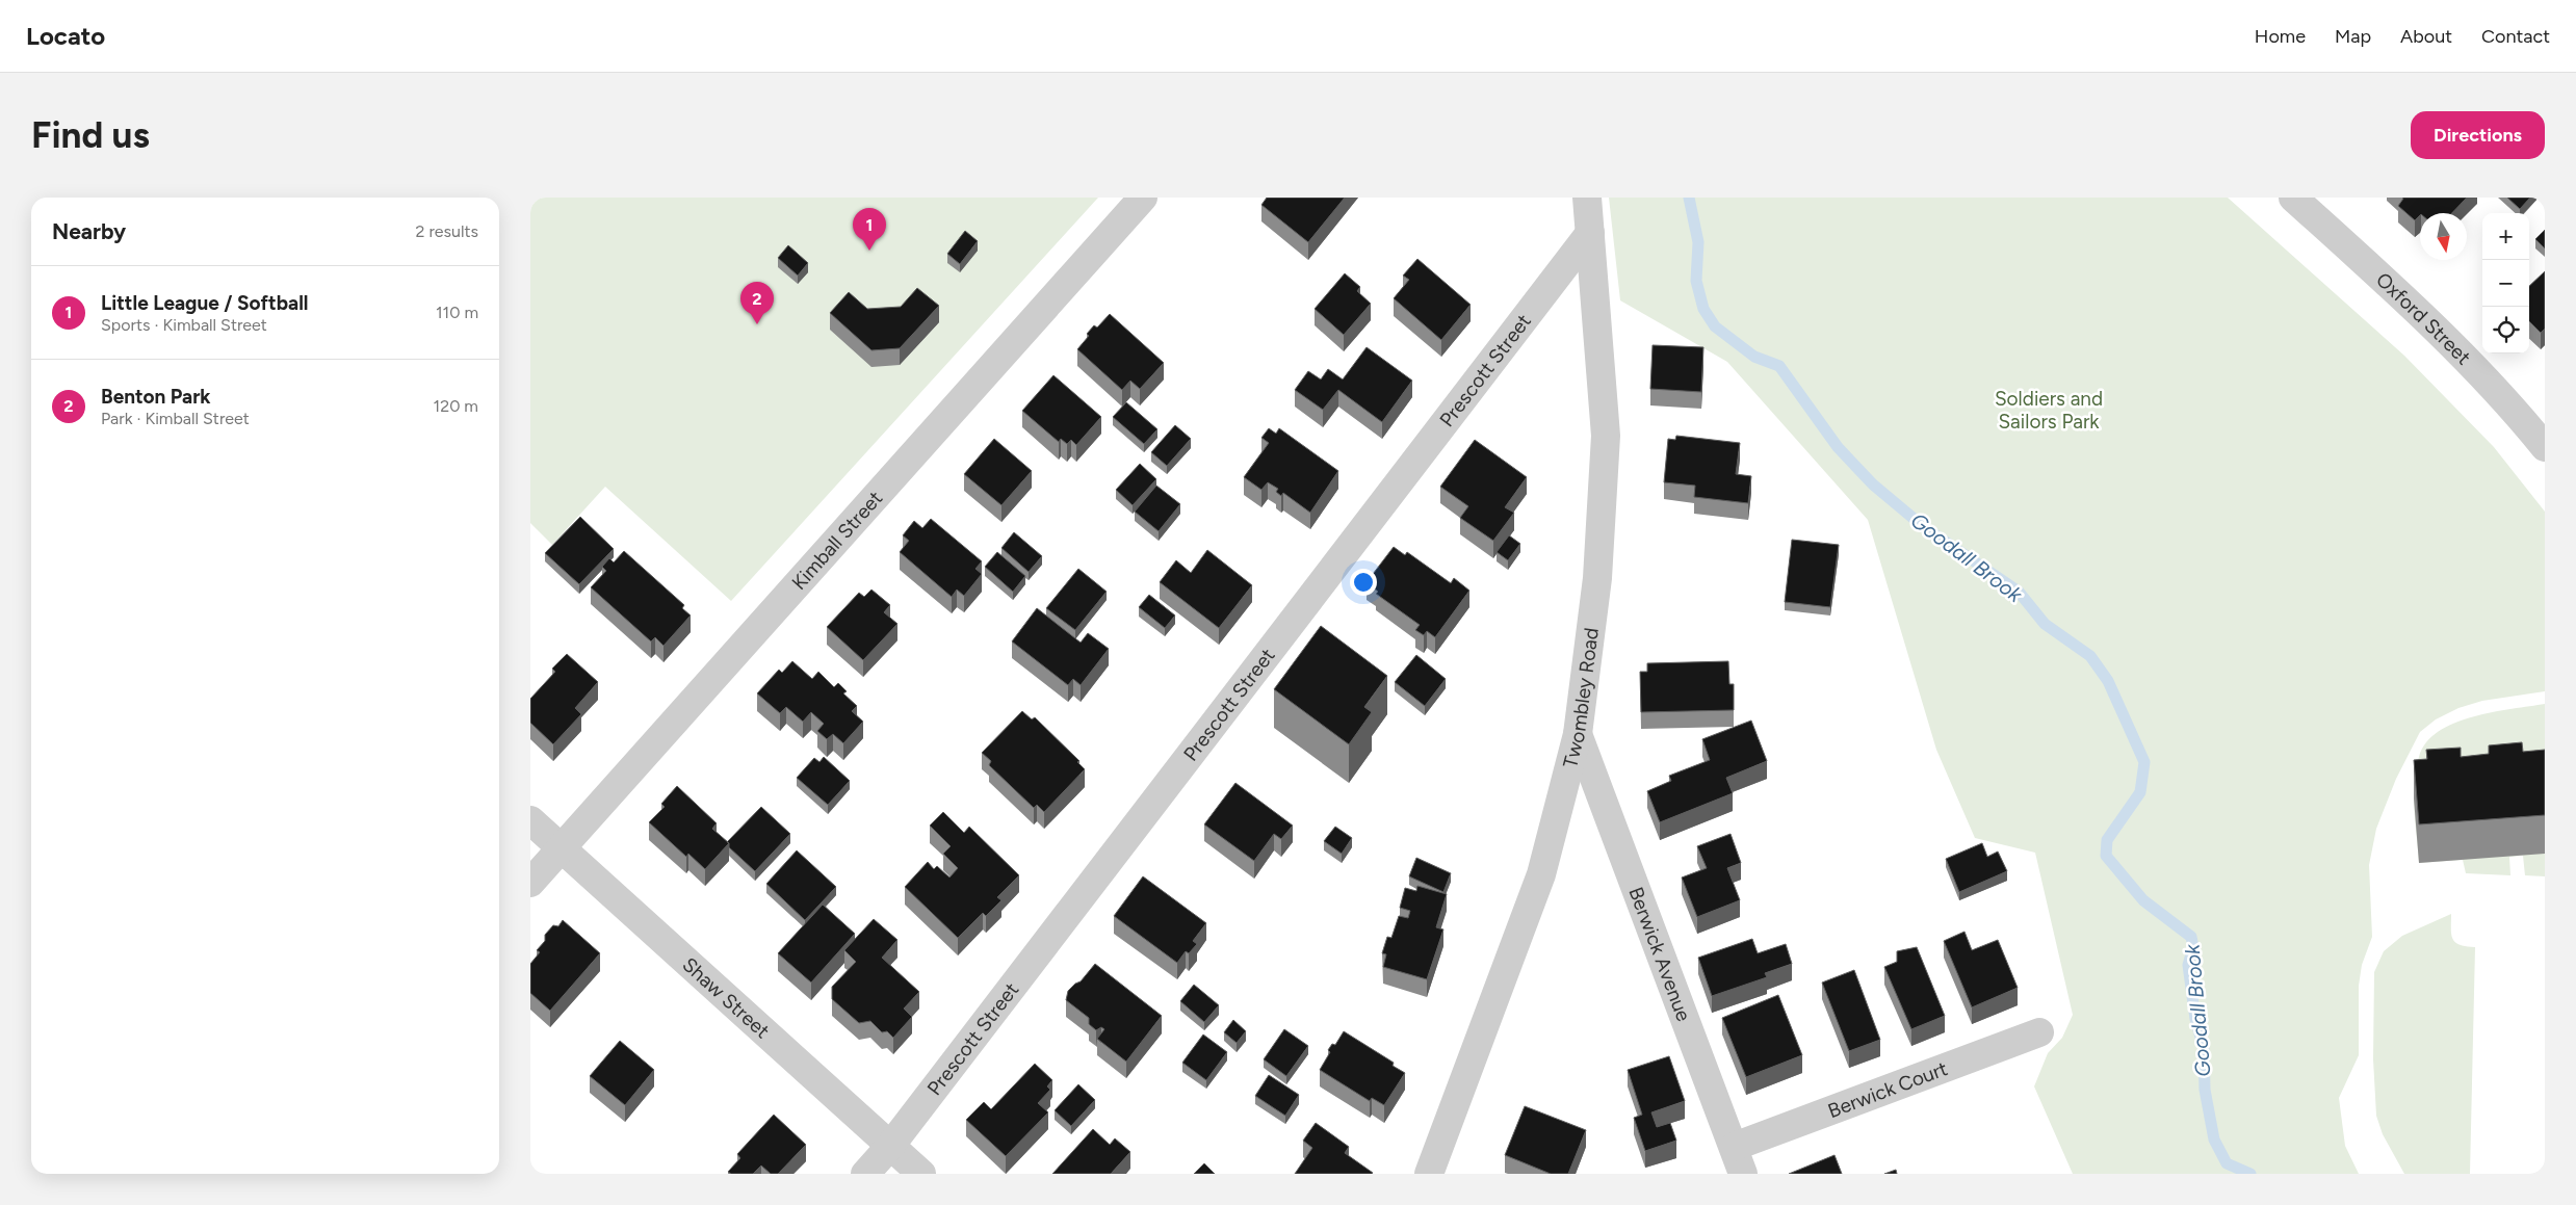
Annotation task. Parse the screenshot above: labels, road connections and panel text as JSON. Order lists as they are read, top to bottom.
{
  "streets": {
    "street": [
      "Oxford Street",
      "Prescott Street",
      "Kimball Street",
      "Twombley Road",
      "Berwick Avenue",
      "Shaw Street",
      "Berwick Court"
    ]
  },
  "crossings": [
    ["Prescott Street", "Twombley Road"],
    ["Prescott Street", "Shaw Street"],
    ["Kimball Street", "Shaw Street"],
    ["Twombley Road", "Berwick Avenue"],
    ["Berwick Avenue", "Berwick Court"]
  ],
  "water": ["Goodall Brook"],
  "parks": ["Soldiers and Sailors Park"],
  "north": "bottom",
  "page": {
    "header": "Locato",
    "nav": [
      "Home",
      "Map",
      "About",
      "Contact"
    ],
    "buttons": "Directions",
    "title": "Find us",
    "heading": ["Nearby", "2 results"],
    "pins": ["1", "2"],
    "map_buttons": ["+", "−"],
    "list": [
      {
        "mark": "1",
        "name": "Little League / Softball",
        "note": "Sports · Kimball Street",
        "value": "110 m"
      },
      {
        "mark": "2",
        "name": "Benton Park",
        "note": "Park · Kimball Street",
        "value": "120 m"
      }
    ]
  }
}
